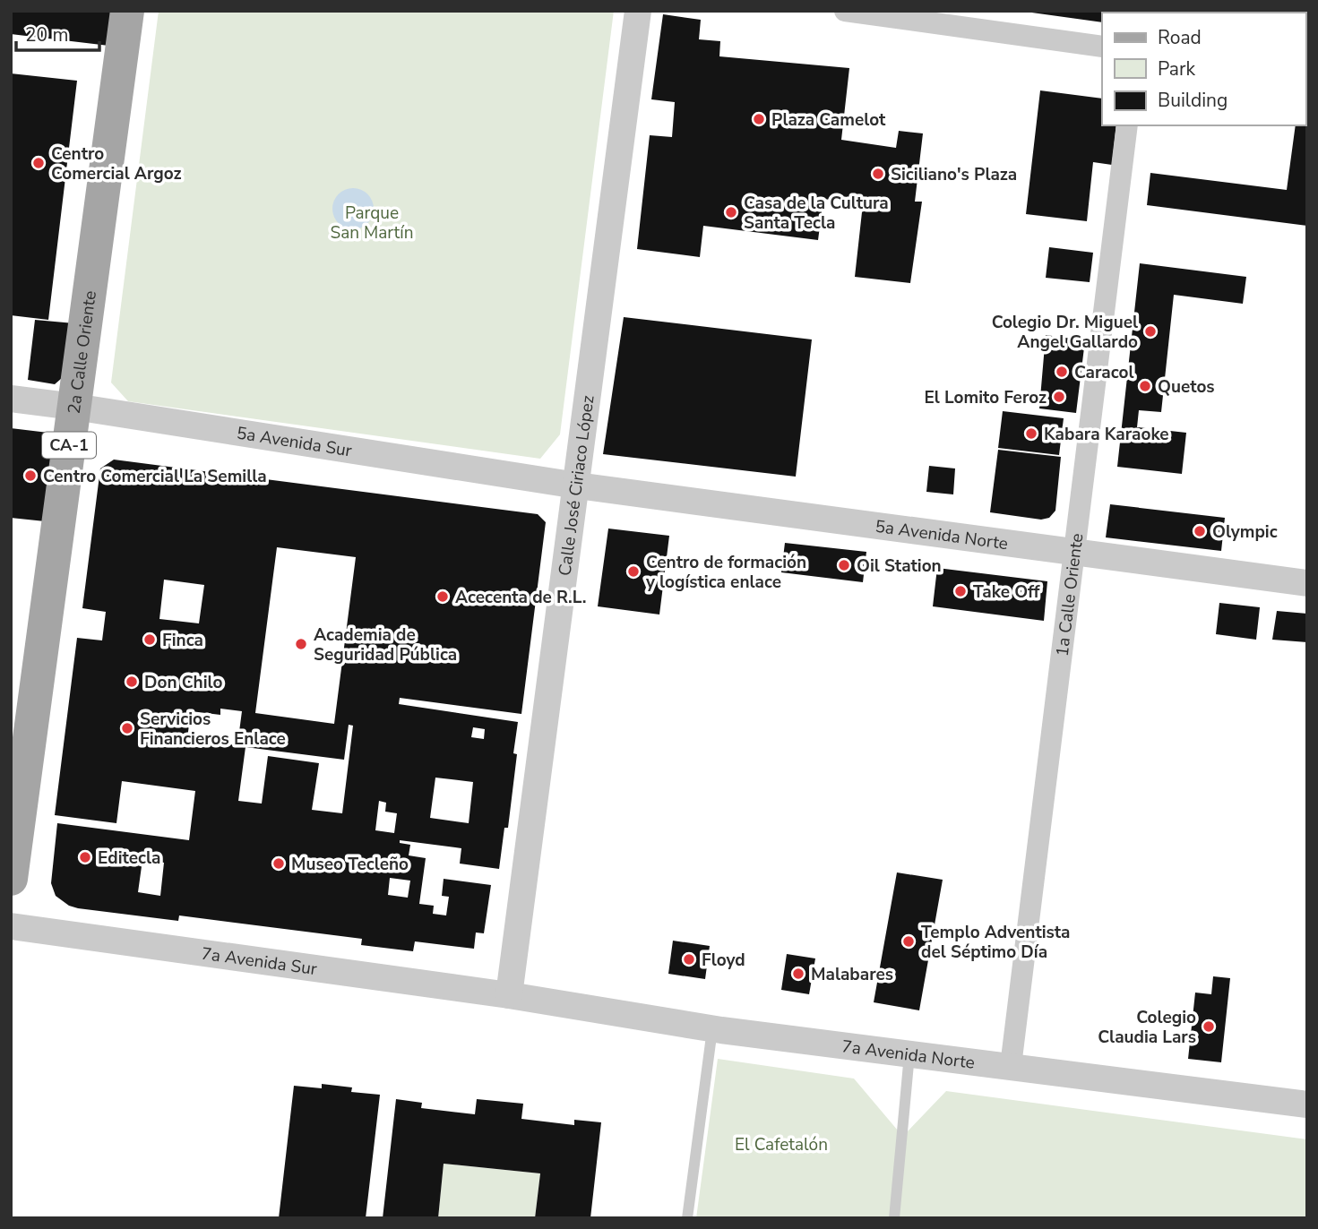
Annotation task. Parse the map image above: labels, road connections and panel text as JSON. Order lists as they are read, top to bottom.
{
  "streets": {
    "main road": ["2a Calle Oriente", "CA-1"],
    "street": [
      "5a Avenida Sur",
      "Calle José Ciriaco López",
      "5a Avenida Norte",
      "1a Calle Oriente",
      "7a Avenida Sur",
      "7a Avenida Norte"
    ]
  },
  "crossings": [
    ["2a Calle Oriente", "5a Avenida Sur"],
    ["5a Avenida Sur", "Calle José Ciriaco López"],
    ["5a Avenida Sur", "5a Avenida Norte"],
    ["Calle José Ciriaco López", "5a Avenida Norte"],
    ["Calle José Ciriaco López", "7a Avenida Sur"],
    ["Calle José Ciriaco López", "7a Avenida Norte"],
    ["5a Avenida Norte", "1a Calle Oriente"],
    ["1a Calle Oriente", "7a Avenida Norte"],
    ["7a Avenida Sur", "7a Avenida Norte"]
  ],
  "parks": ["Parque San Martín", "El Cafetalón"],
  "places": [
    "Plaza Camelot",
    "Centro Comercial Argoz",
    "Siciliano's Plaza",
    "Casa de la Cultura Santa Tecla",
    "Colegio Dr. Miguel Angel Gallardo",
    "Caracol",
    "Quetos",
    "El Lomito Feroz",
    "Kabara Karaoke",
    "Centro Comercial La Semilla",
    "Olympic",
    "Oil Station",
    "Centro de formación y logística enlace",
    "Take Off",
    "Acecenta de R.L.",
    "Finca",
    "Academia de Seguridad Pública",
    "Don Chilo",
    "Servicios Financieros Enlace",
    "Editecla",
    "Museo Tecleño",
    "Templo Adventista del Séptimo Día",
    "Floyd",
    "Malabares",
    "Colegio Claudia Lars"
  ],
  "legend": ["Road", "Park", "Building"],
  "scale_bar": "20 m"
}
